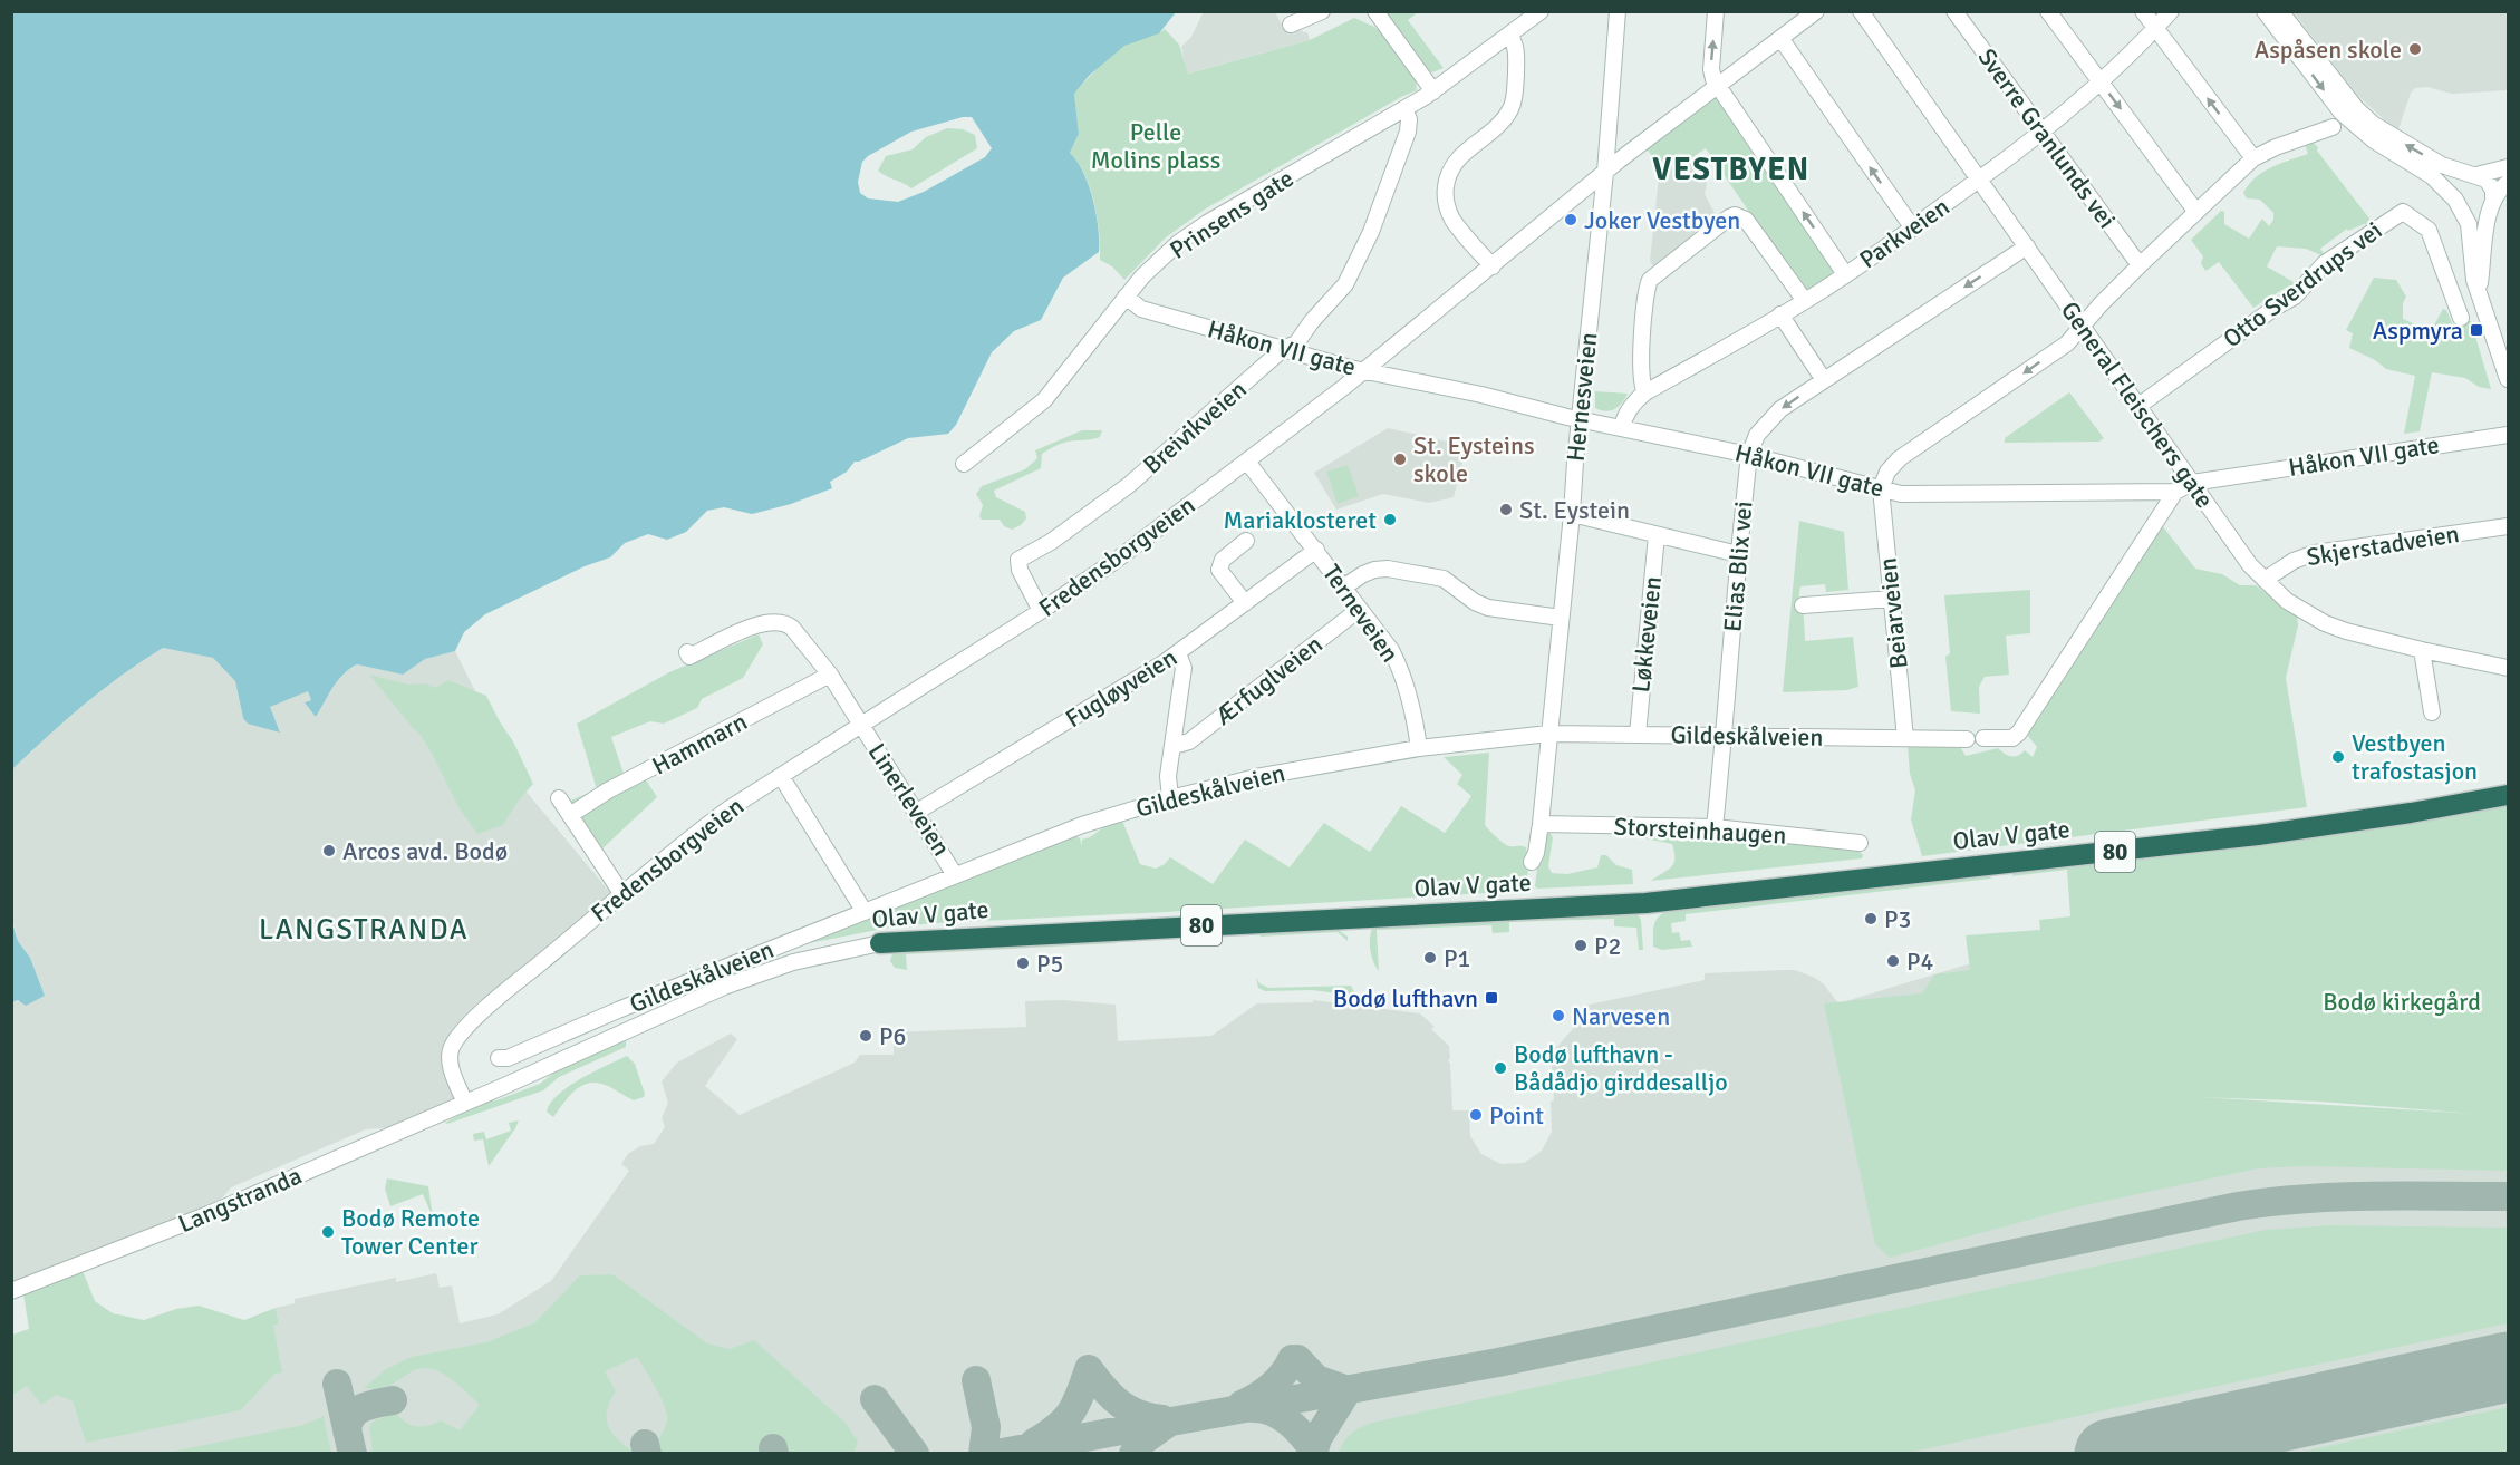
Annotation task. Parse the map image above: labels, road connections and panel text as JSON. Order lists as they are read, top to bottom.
{
  "streets": {
    "highway": ["Olav V gate", "80"],
    "street": [
      "Sverre Granlunds vei",
      "Prinsens gate",
      "Parkveien",
      "Otto Sverdrups vei",
      "Håkon VII gate",
      "Hernesveien",
      "General Fleischers gate",
      "Breivikveien",
      "Skjerstadveien",
      "Fredensborgveien",
      "Elias Blix vei",
      "Terneveien",
      "Beiarveien",
      "Løkkeveien",
      "Ærfuglveien",
      "Fugløyveien",
      "Gildeskålveien",
      "Hammarn",
      "Linerleveien",
      "Storsteinhaugen",
      "Langstranda"
    ]
  },
  "crossings": [
    ["Sverre Granlunds vei", "Parkveien"],
    ["Prinsens gate", "Håkon VII gate"],
    ["Prinsens gate", "Breivikveien"],
    ["Parkveien", "Håkon VII gate"],
    ["Parkveien", "General Fleischers gate"],
    ["Otto Sverdrups vei", "General Fleischers gate"],
    ["Håkon VII gate", "Hernesveien"],
    ["Håkon VII gate", "General Fleischers gate"],
    ["Håkon VII gate", "Breivikveien"],
    ["Håkon VII gate", "Fredensborgveien"],
    ["Håkon VII gate", "Elias Blix vei"],
    ["Håkon VII gate", "Beiarveien"],
    ["Hernesveien", "Fredensborgveien"],
    ["Hernesveien", "Gildeskålveien"],
    ["Hernesveien", "Storsteinhaugen"],
    ["General Fleischers gate", "Skjerstadveien"],
    ["General Fleischers gate", "Elias Blix vei"],
    ["Breivikveien", "Fredensborgveien"],
    ["Fredensborgveien", "Terneveien"],
    ["Fredensborgveien", "Linerleveien"],
    ["Fredensborgveien", "Olav V gate"],
    ["Fredensborgveien", "Langstranda"],
    ["Elias Blix vei", "Gildeskålveien"],
    ["Elias Blix vei", "Storsteinhaugen"],
    ["Terneveien", "Ærfuglveien"],
    ["Terneveien", "Fugløyveien"],
    ["Terneveien", "Gildeskålveien"],
    ["Beiarveien", "Gildeskålveien"],
    ["Løkkeveien", "Gildeskålveien"],
    ["Fugløyveien", "Linerleveien"],
    ["Gildeskålveien", "Linerleveien"],
    ["Olav V gate", "Langstranda"]
  ],
  "districts": ["VESTBYEN", "LANGSTRANDA"],
  "parks": ["Pelle Molins plass", "Bodø kirkegård"],
  "places": {
    "other": [
      "Aspåsen skole",
      "Joker Vestbyen",
      "St. Eysteins skole",
      "St. Eystein",
      "Mariaklosteret",
      "Vestbyen trafostasjon",
      "Arcos avd. Bodø",
      "P3",
      "P2",
      "P1",
      "P4",
      "P5",
      "Narvesen",
      "P6",
      "Bodø lufthavn - Bådådjo girddesalljo",
      "Point",
      "Bodø Remote Tower Center"
    ],
    "transit": ["Aspmyra", "Bodø lufthavn"]
  }
}
